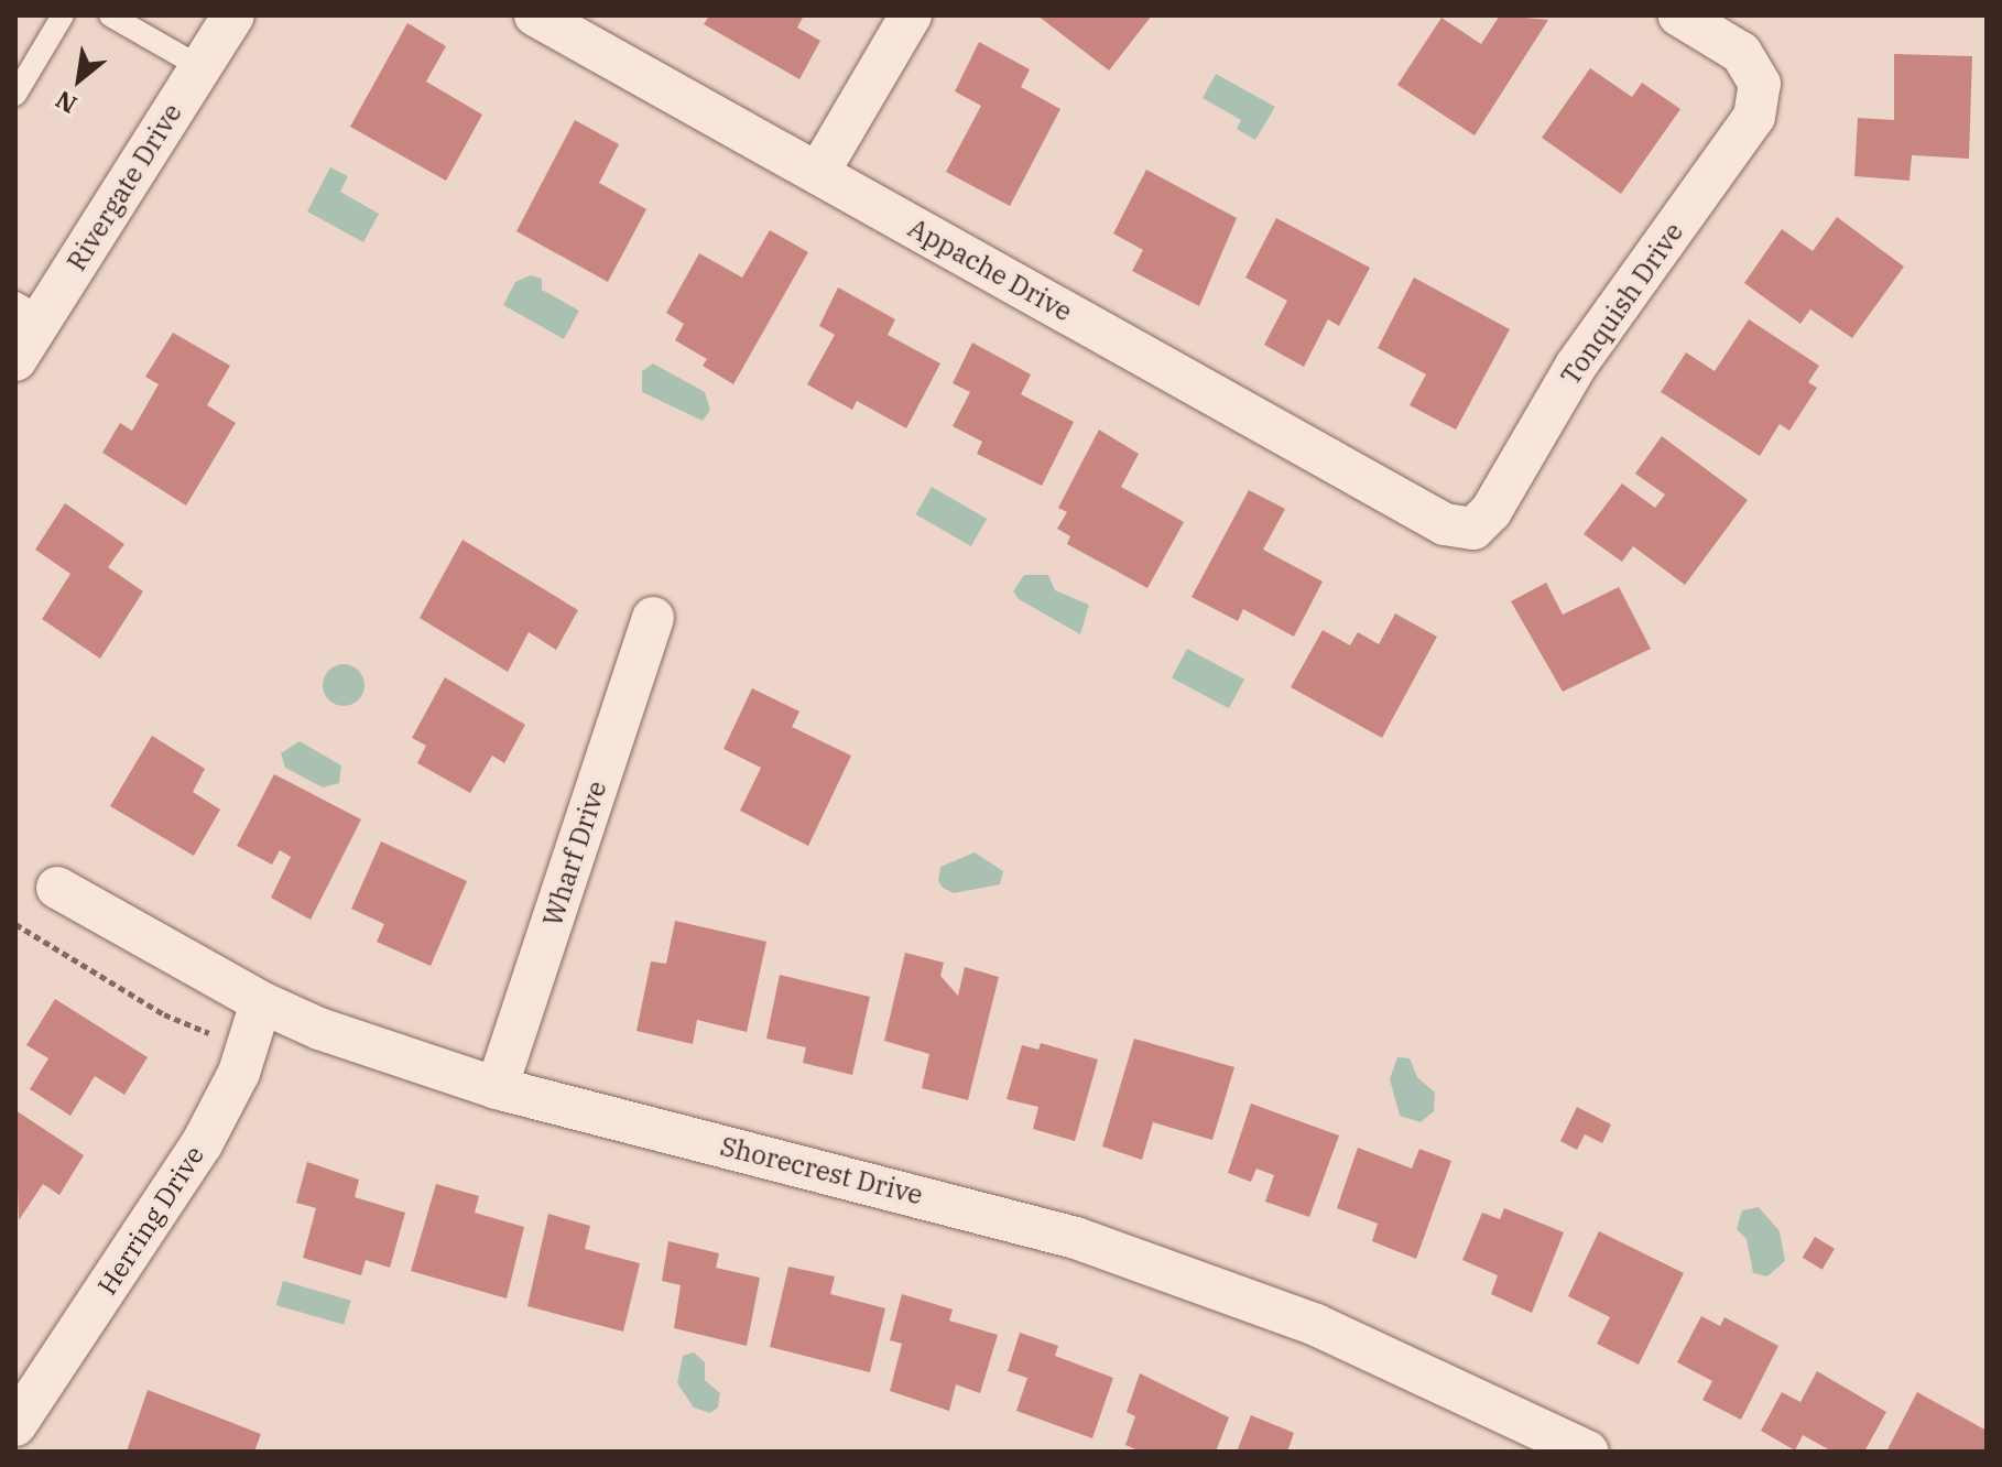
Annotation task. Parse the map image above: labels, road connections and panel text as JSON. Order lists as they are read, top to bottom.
{
  "streets": {
    "street": [
      "Rivergate Drive",
      "Appache Drive",
      "Tonquish Drive",
      "Wharf Drive",
      "Shorecrest Drive",
      "Herring Drive"
    ]
  },
  "crossings": [
    ["Appache Drive", "Tonquish Drive"],
    ["Wharf Drive", "Shorecrest Drive"],
    ["Shorecrest Drive", "Herring Drive"]
  ],
  "north": "bottom left"
}
